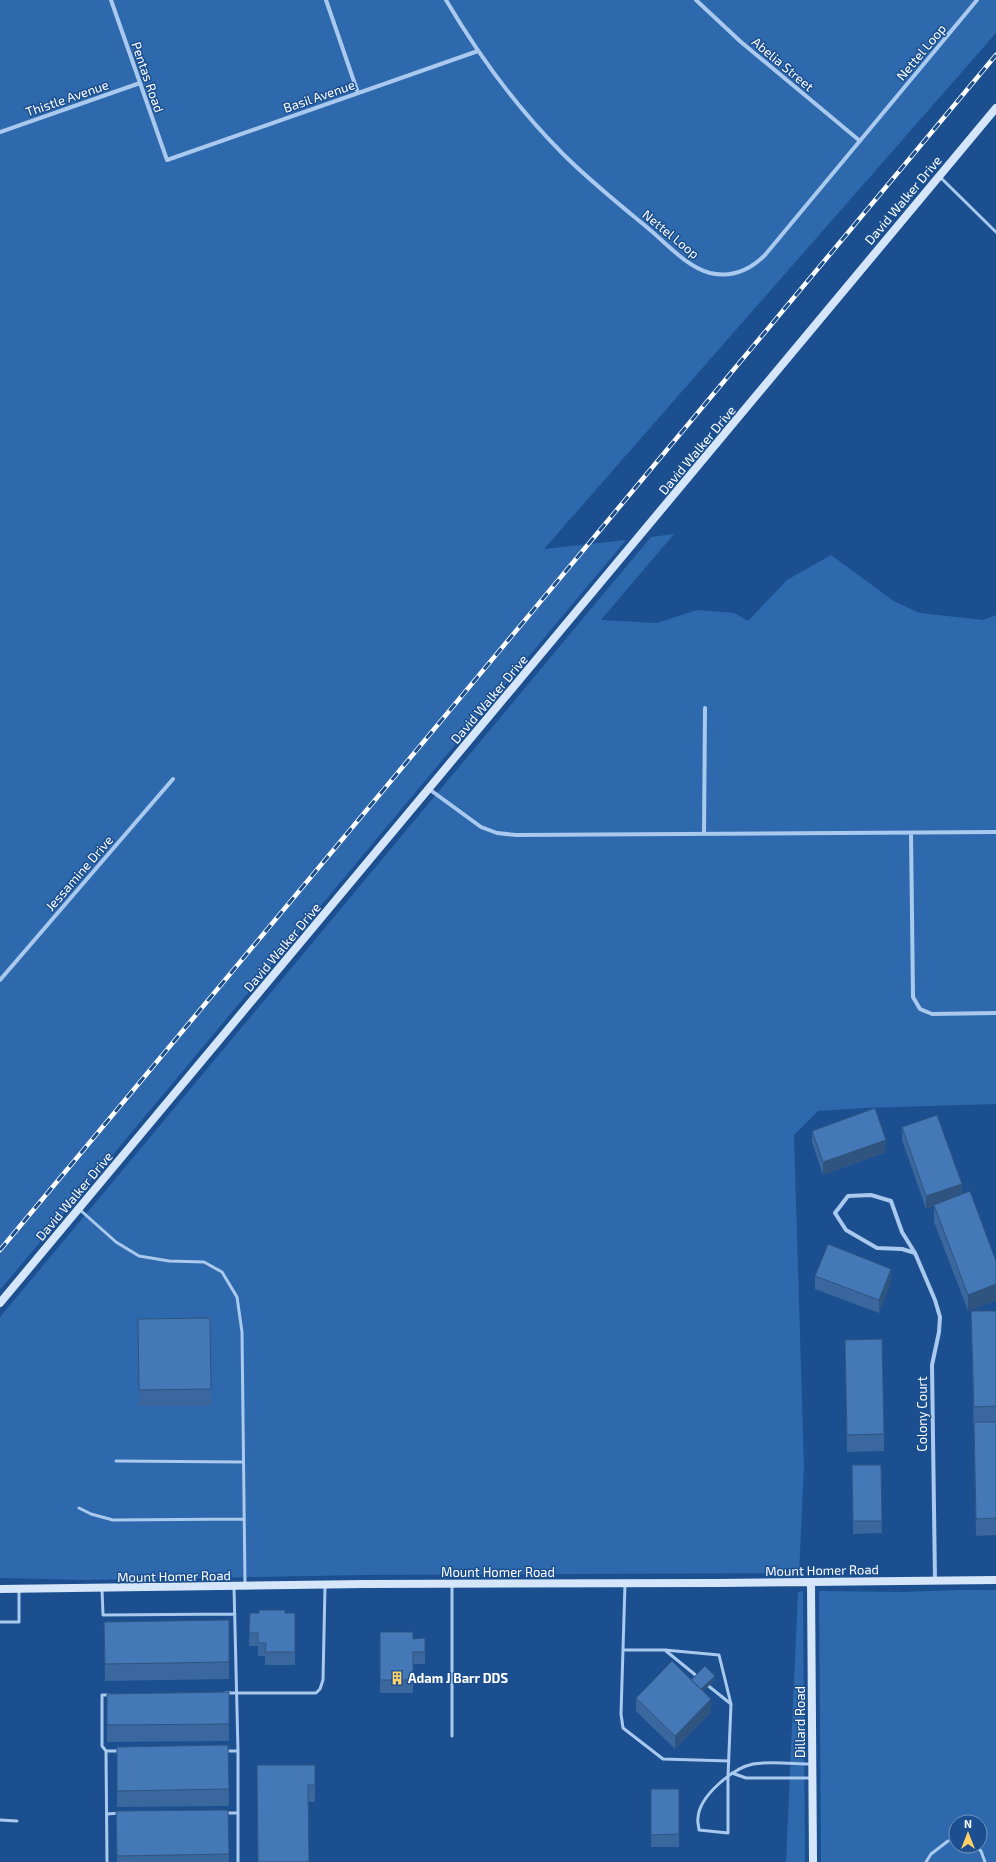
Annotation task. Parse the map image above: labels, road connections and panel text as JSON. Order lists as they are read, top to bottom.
{
  "streets": {
    "street": [
      "Nettel Loop",
      "Abelia Street",
      "Pentas Road",
      "Basil Avenue",
      "Thistle Avenue",
      "David Walker Drive",
      "Jessamine Drive",
      "Colony Court",
      "Mount Homer Road",
      "Dillard Road"
    ]
  },
  "crossings": [
    ["Nettel Loop", "Abelia Street"],
    ["Nettel Loop", "Basil Avenue"],
    ["Pentas Road", "Basil Avenue"],
    ["Pentas Road", "Thistle Avenue"],
    ["Colony Court", "Mount Homer Road"],
    ["Mount Homer Road", "Dillard Road"]
  ],
  "places": {
    "building": ["Adam J Barr DDS"]
  },
  "north": "top"
}
